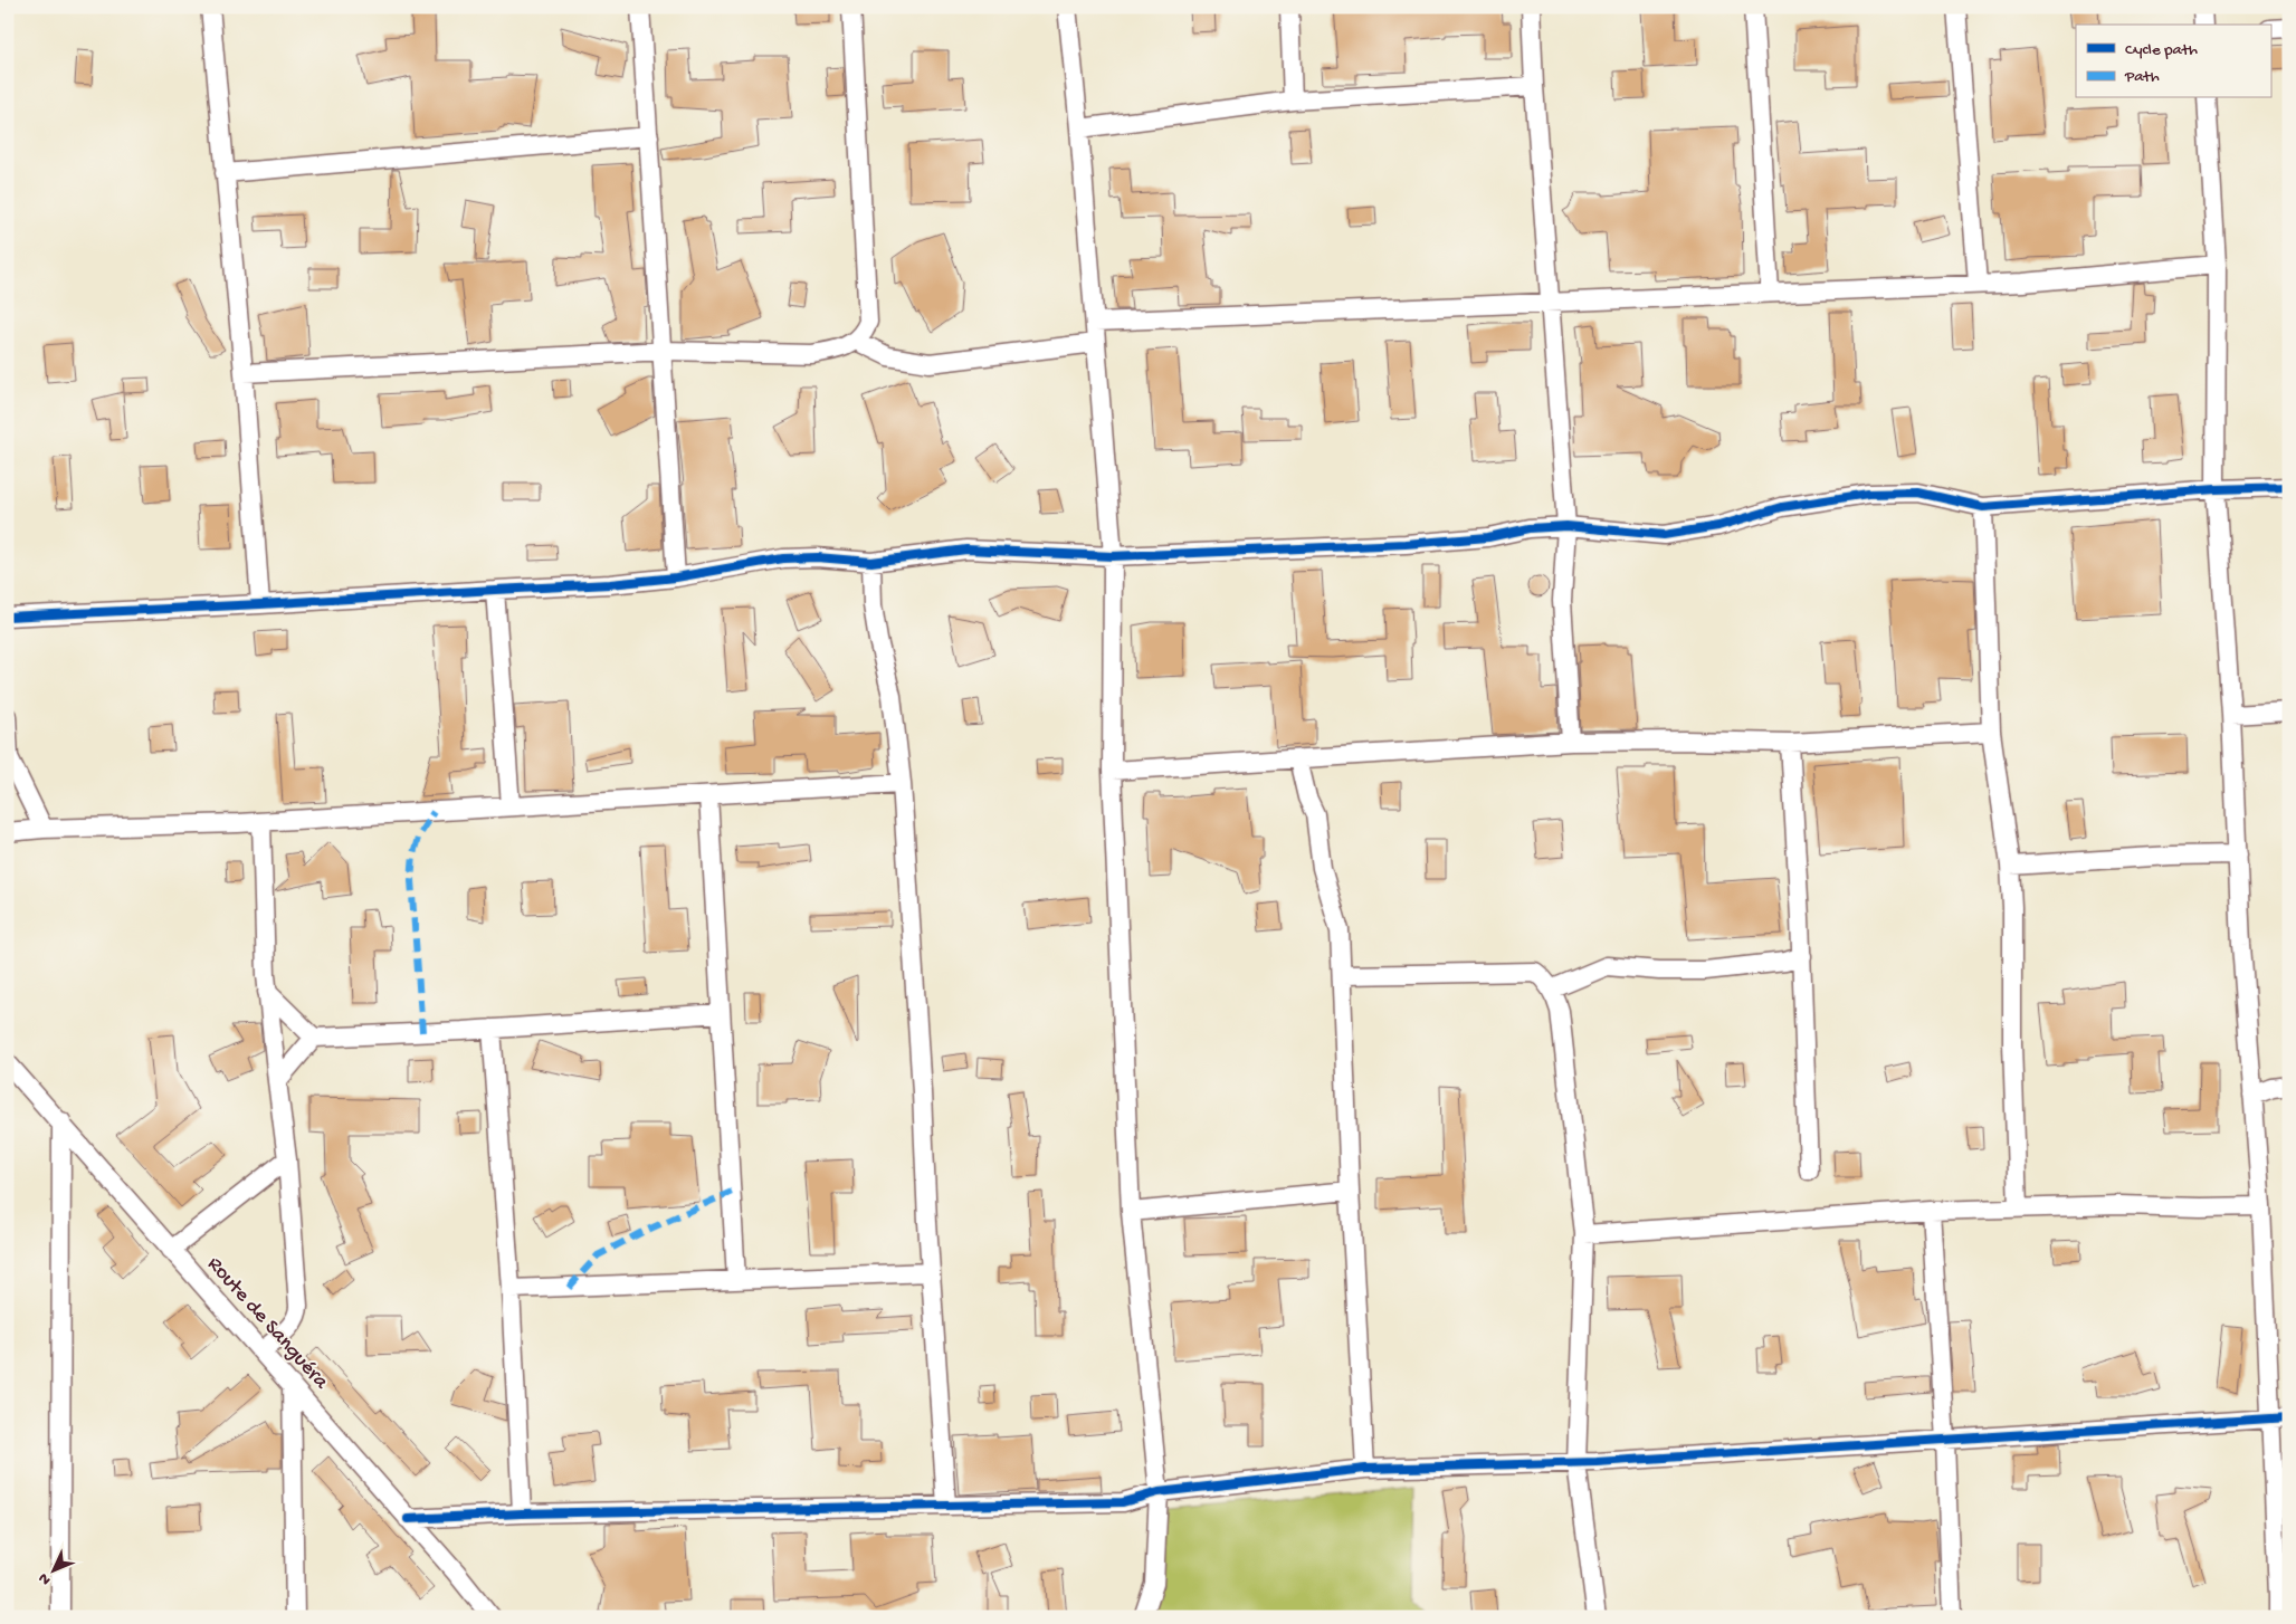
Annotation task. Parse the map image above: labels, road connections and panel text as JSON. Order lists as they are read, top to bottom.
{
  "streets": {
    "street": ["Route de Sanguéra"]
  },
  "legend": ["Cycle path", "Path"],
  "north": "bottom left"
}
